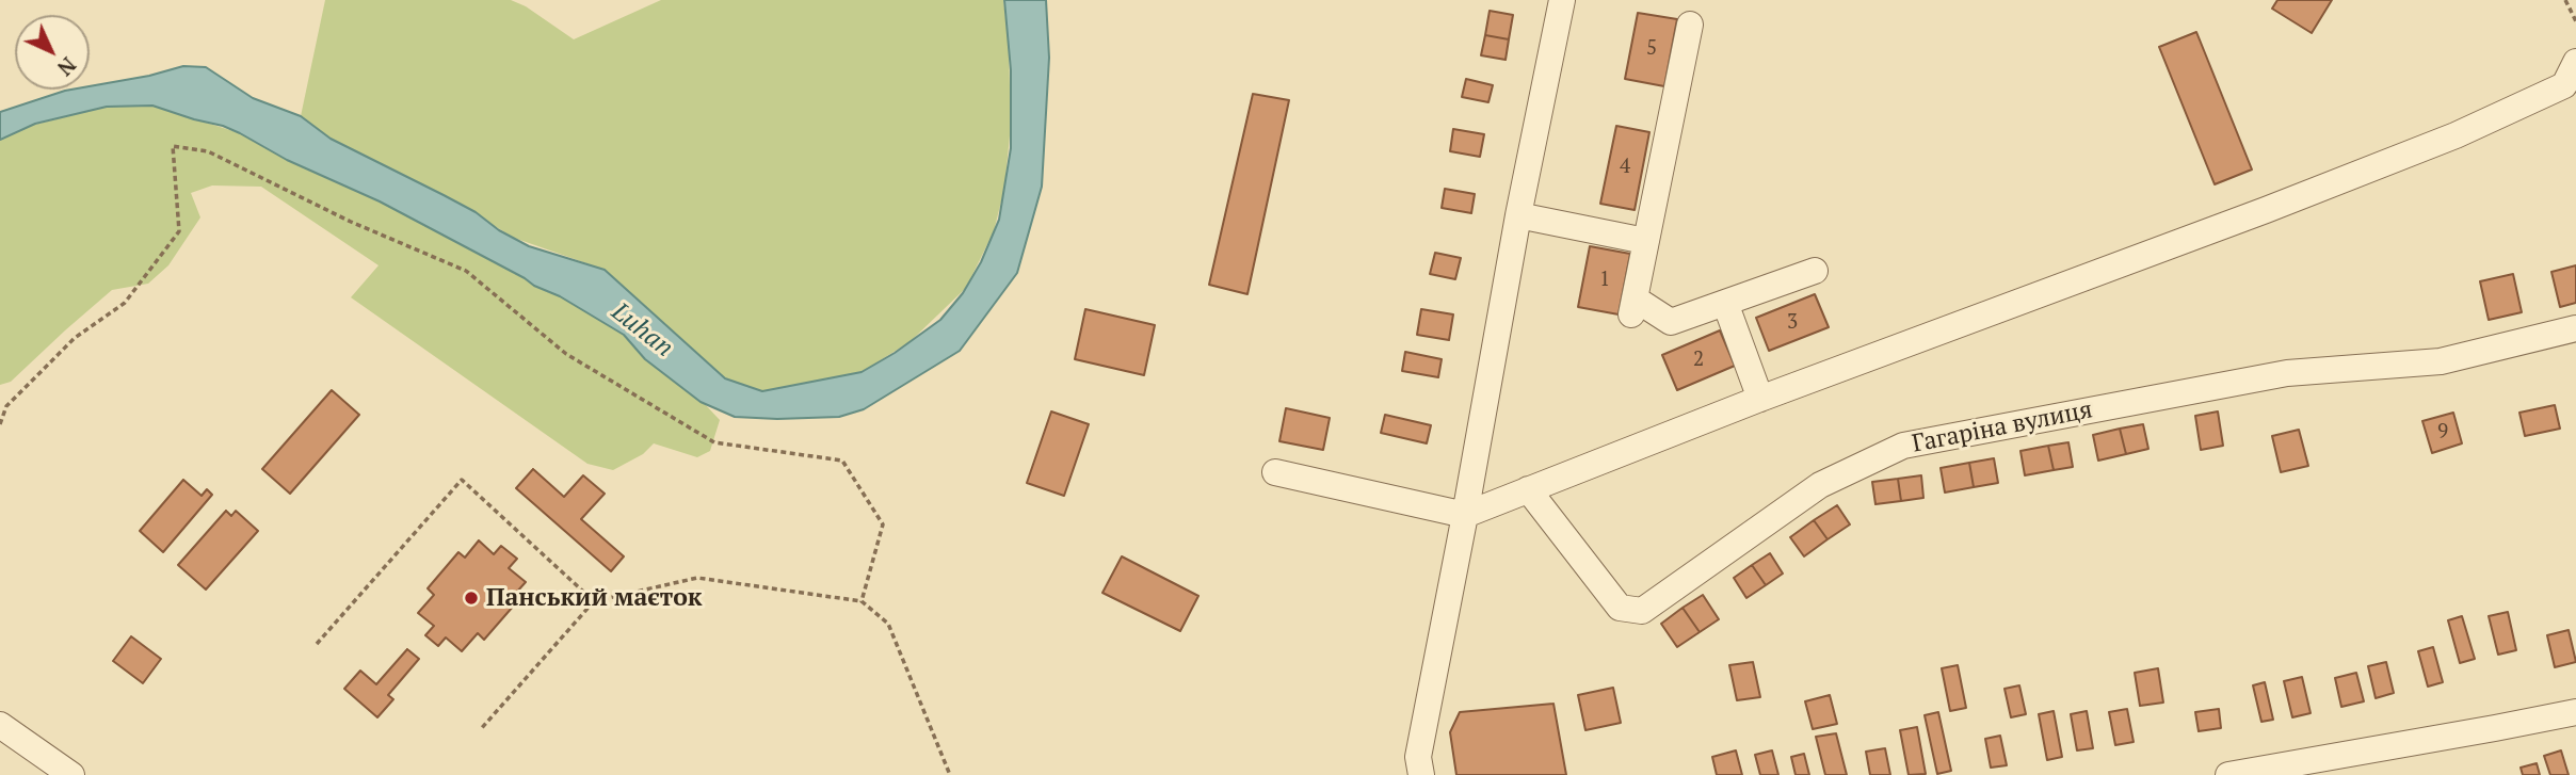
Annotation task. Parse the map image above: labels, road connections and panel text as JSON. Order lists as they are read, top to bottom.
{
  "streets": {
    "street": ["Гагаріна вулиця"]
  },
  "water": ["Luhan"],
  "places": ["Панський маєток"],
  "house_numbers": [
    "5",
    "4",
    "1",
    "3",
    "2",
    "9"
  ],
  "north": "bottom right"
}
